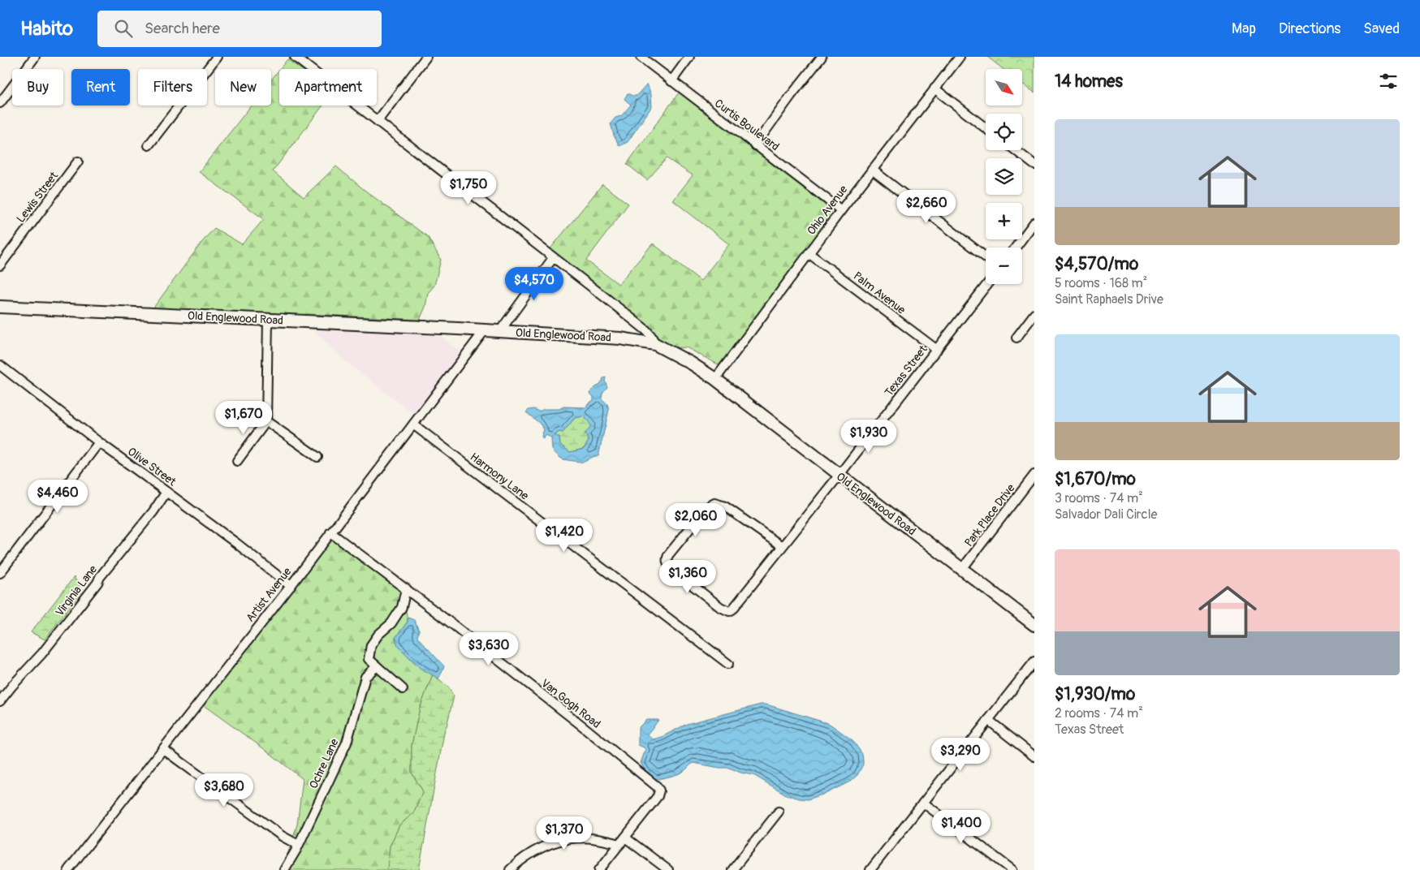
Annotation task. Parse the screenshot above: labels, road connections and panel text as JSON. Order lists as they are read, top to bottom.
{
  "streets": {
    "street": [
      "Curtis Boulevard",
      "Lewis Street",
      "Ohio Avenue",
      "Palm Avenue",
      "Old Englewood Road",
      "Texas Street",
      "Olive Street",
      "Harmony Lane",
      "Park Place Drive",
      "Virginia Lane",
      "Artist Avenue",
      "Van Gogh Road",
      "Ochre Lane"
    ]
  },
  "crossings": [
    ["Curtis Boulevard", "Ohio Avenue"],
    ["Ohio Avenue", "Palm Avenue"],
    ["Ohio Avenue", "Old Englewood Road"],
    ["Palm Avenue", "Texas Street"],
    ["Old Englewood Road", "Texas Street"],
    ["Old Englewood Road", "Park Place Drive"],
    ["Old Englewood Road", "Artist Avenue"],
    ["Olive Street", "Virginia Lane"],
    ["Olive Street", "Artist Avenue"],
    ["Harmony Lane", "Artist Avenue"],
    ["Artist Avenue", "Van Gogh Road"]
  ],
  "north": "bottom right",
  "page": {
    "header": "Habito",
    "search": "Search here",
    "nav": ["Map", "Directions", "Saved"],
    "heading": "14 homes",
    "map_buttons": ["+", "−"],
    "chip": [
      "Buy",
      "Rent",
      "Filters",
      "New",
      "Apartment"
    ],
    "list": [
      {
        "name": "$4,570/mo",
        "note": "5 rooms · 168 m² · Saint Raphaels Drive"
      },
      {
        "name": "$1,670/mo",
        "note": "3 rooms · 74 m² · Salvador Dali Circle"
      },
      {
        "name": "$1,930/mo",
        "note": "2 rooms · 74 m² · Texas Street"
      }
    ],
    "price": [
      "$1,750",
      "$2,660",
      "$4,570",
      "$1,670",
      "$1,930",
      "$4,460",
      "$2,060",
      "$1,420",
      "$1,360",
      "$3,630",
      "$3,290",
      "$3,680",
      "$1,400",
      "$1,370"
    ]
  }
}
